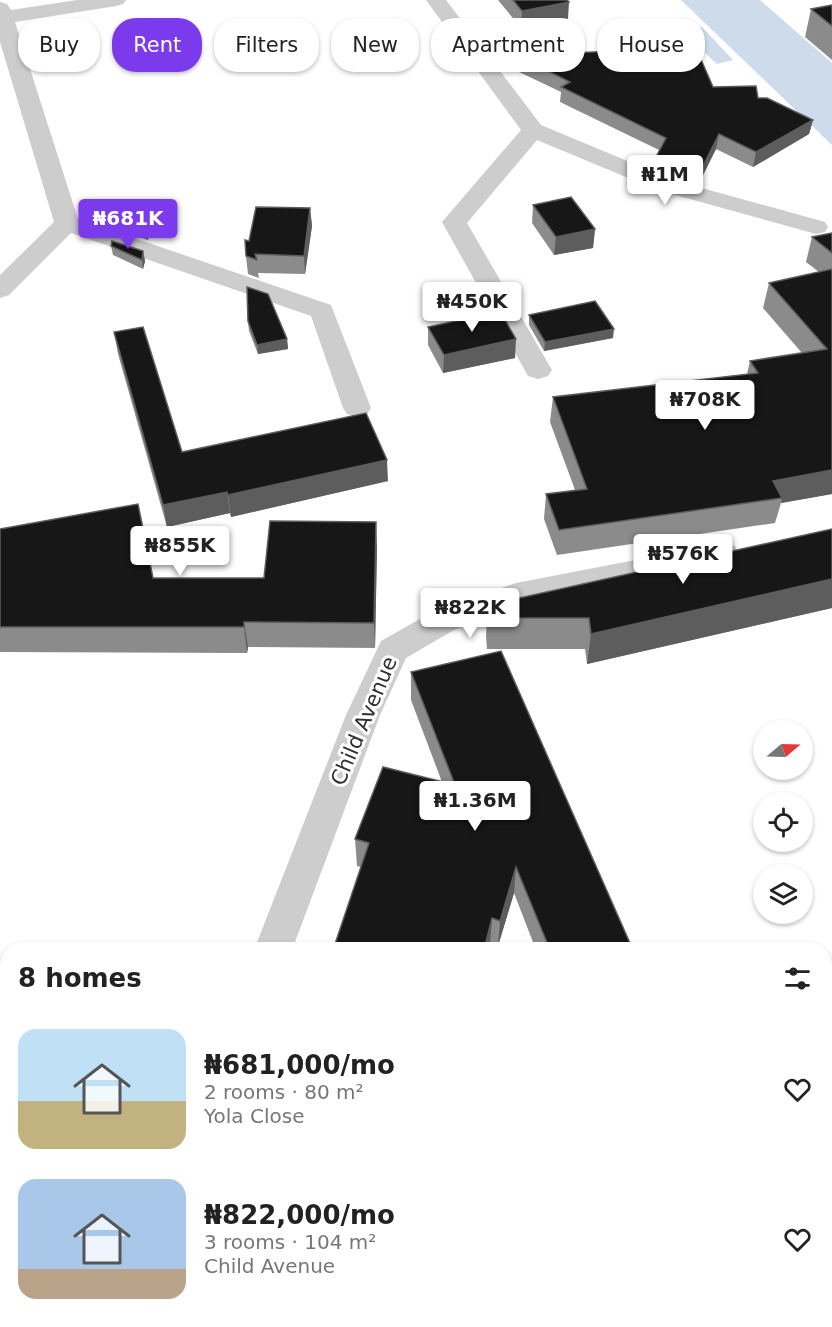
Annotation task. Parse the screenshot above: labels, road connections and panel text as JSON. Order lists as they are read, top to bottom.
{
  "streets": {
    "street": ["Child Avenue"]
  },
  "north": "right",
  "page": {
    "chip": [
      "Buy",
      "Rent",
      "Filters",
      "New",
      "Apartment",
      "House"
    ],
    "price": [
      "₦1M",
      "₦681K",
      "₦450K",
      "₦708K",
      "₦855K",
      "₦576K",
      "₦822K",
      "₦1.36M"
    ],
    "heading": "8 homes",
    "list": [
      {
        "name": "₦681,000/mo",
        "note": "2 rooms · 80 m² · Yola Close"
      },
      {
        "name": "₦822,000/mo",
        "note": "3 rooms · 104 m² · Child Avenue"
      }
    ]
  }
}
